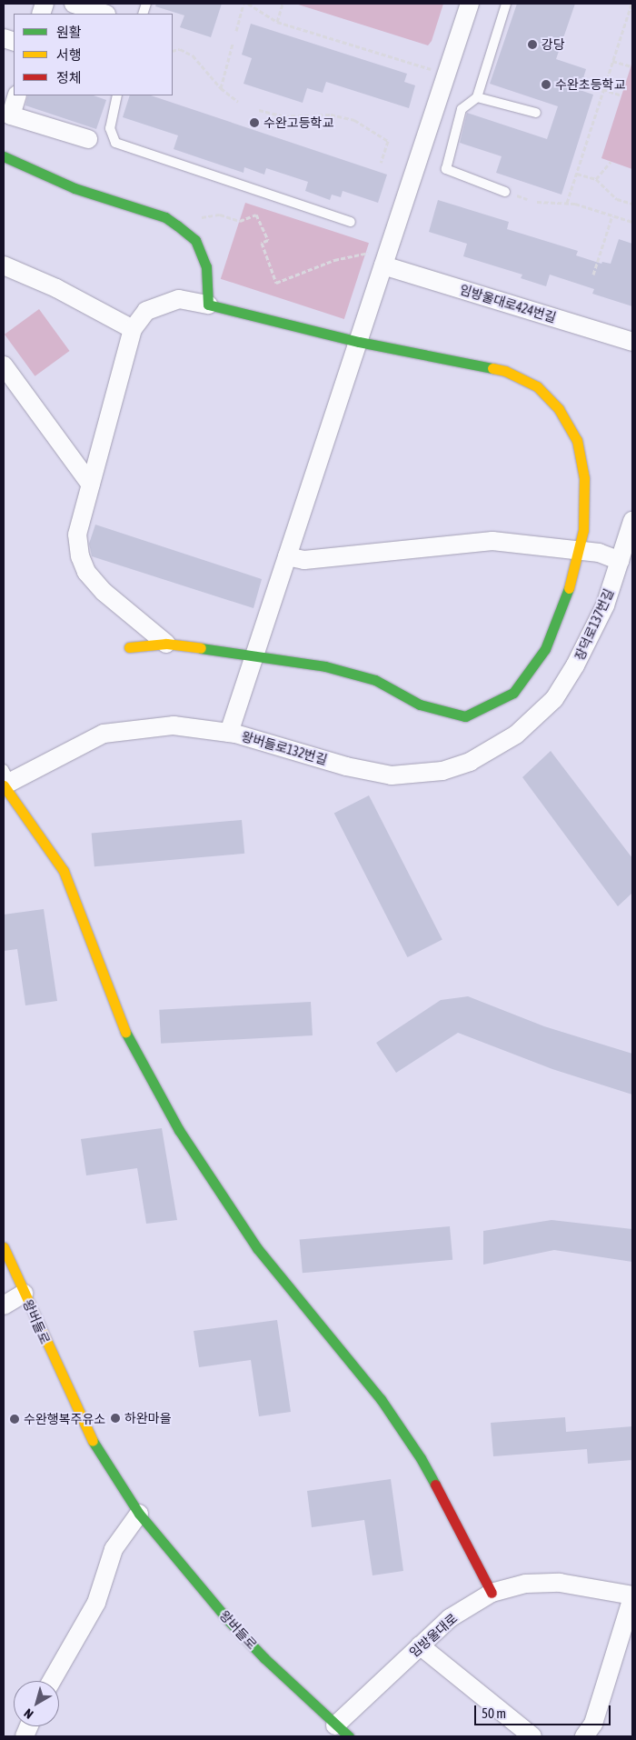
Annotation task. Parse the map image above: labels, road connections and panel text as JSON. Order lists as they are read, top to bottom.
{
  "streets": {
    "street": [
      "임방울대로424번길",
      "장덕로137번길",
      "왕버들로132번길",
      "왕버들로",
      "임방울대로"
    ]
  },
  "crossings": [
    ["장덕로137번길", "왕버들로132번길"],
    ["왕버들로", "임방울대로"]
  ],
  "places": [
    "강당",
    "수완초등학교",
    "수완고등학교",
    "하완마을",
    "수완행복주유소"
  ],
  "legend": ["원활", "서행", "정체"],
  "scale_bar": "50 m",
  "north": "bottom left"
}
